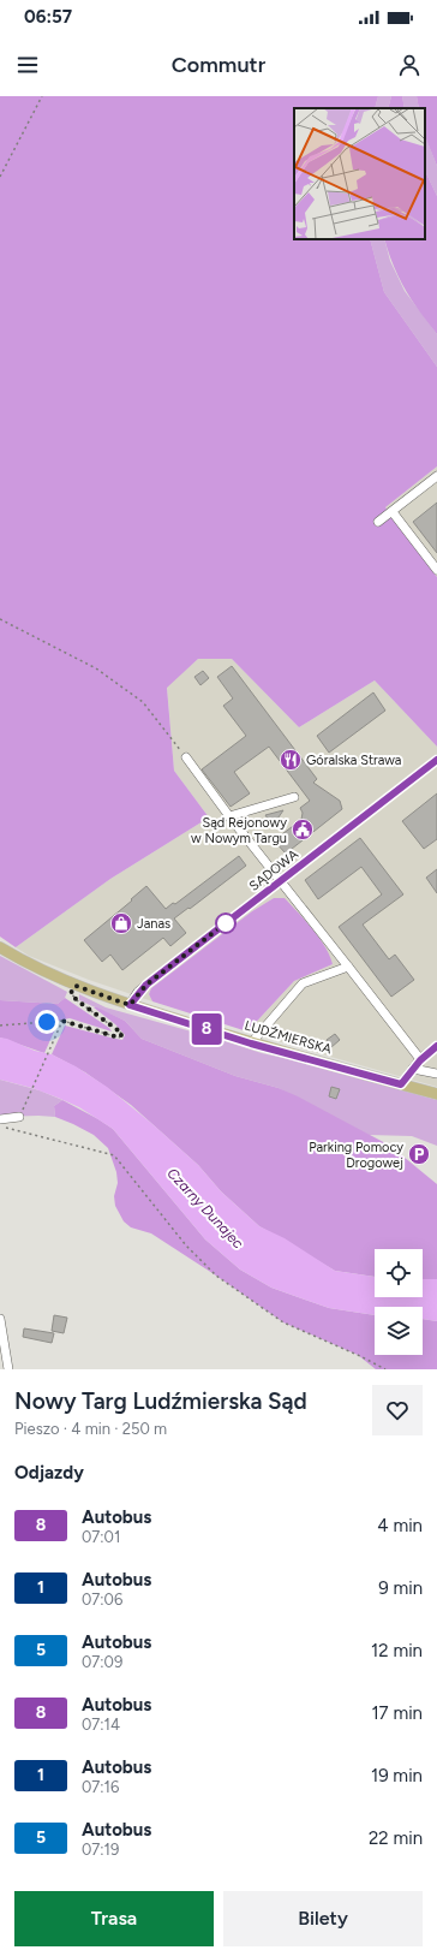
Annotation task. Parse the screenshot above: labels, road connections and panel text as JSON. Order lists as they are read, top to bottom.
{
  "streets": {
    "main road": ["LUDŹMIERSKA"],
    "street": ["SĄDOWA"]
  },
  "crossings": [
    ["SĄDOWA", "LUDŹMIERSKA"]
  ],
  "water": ["Czarny Dunajec"],
  "places": {
    "restaurant": ["Góralska Strawa"],
    "public building": ["Sąd Rejonowy w Nowym Targu"],
    "shop": ["Janas"],
    "parking": ["Parking Pomocy Drogowej"]
  },
  "lines": ["bus line 8"],
  "page": {
    "status": "06:57",
    "header": "Commutr",
    "on_map": "8",
    "heading": [
      ["Nowy Targ Ludźmierska Sąd", "Pieszo · 4 min · 250 m"],
      "Odjazdy"
    ],
    "list": [
      {
        "mark": "8",
        "name": "Autobus",
        "note": "07:01",
        "value": "4 min"
      },
      {
        "mark": "1",
        "name": "Autobus",
        "note": "07:06",
        "value": "9 min"
      },
      {
        "mark": "5",
        "name": "Autobus",
        "note": "07:09",
        "value": "12 min"
      },
      {
        "mark": "8",
        "name": "Autobus",
        "note": "07:14",
        "value": "17 min"
      },
      {
        "mark": "1",
        "name": "Autobus",
        "note": "07:16",
        "value": "19 min"
      },
      {
        "mark": "5",
        "name": "Autobus",
        "note": "07:19",
        "value": "22 min"
      }
    ],
    "buttons": ["Trasa", "Bilety"]
  }
}
